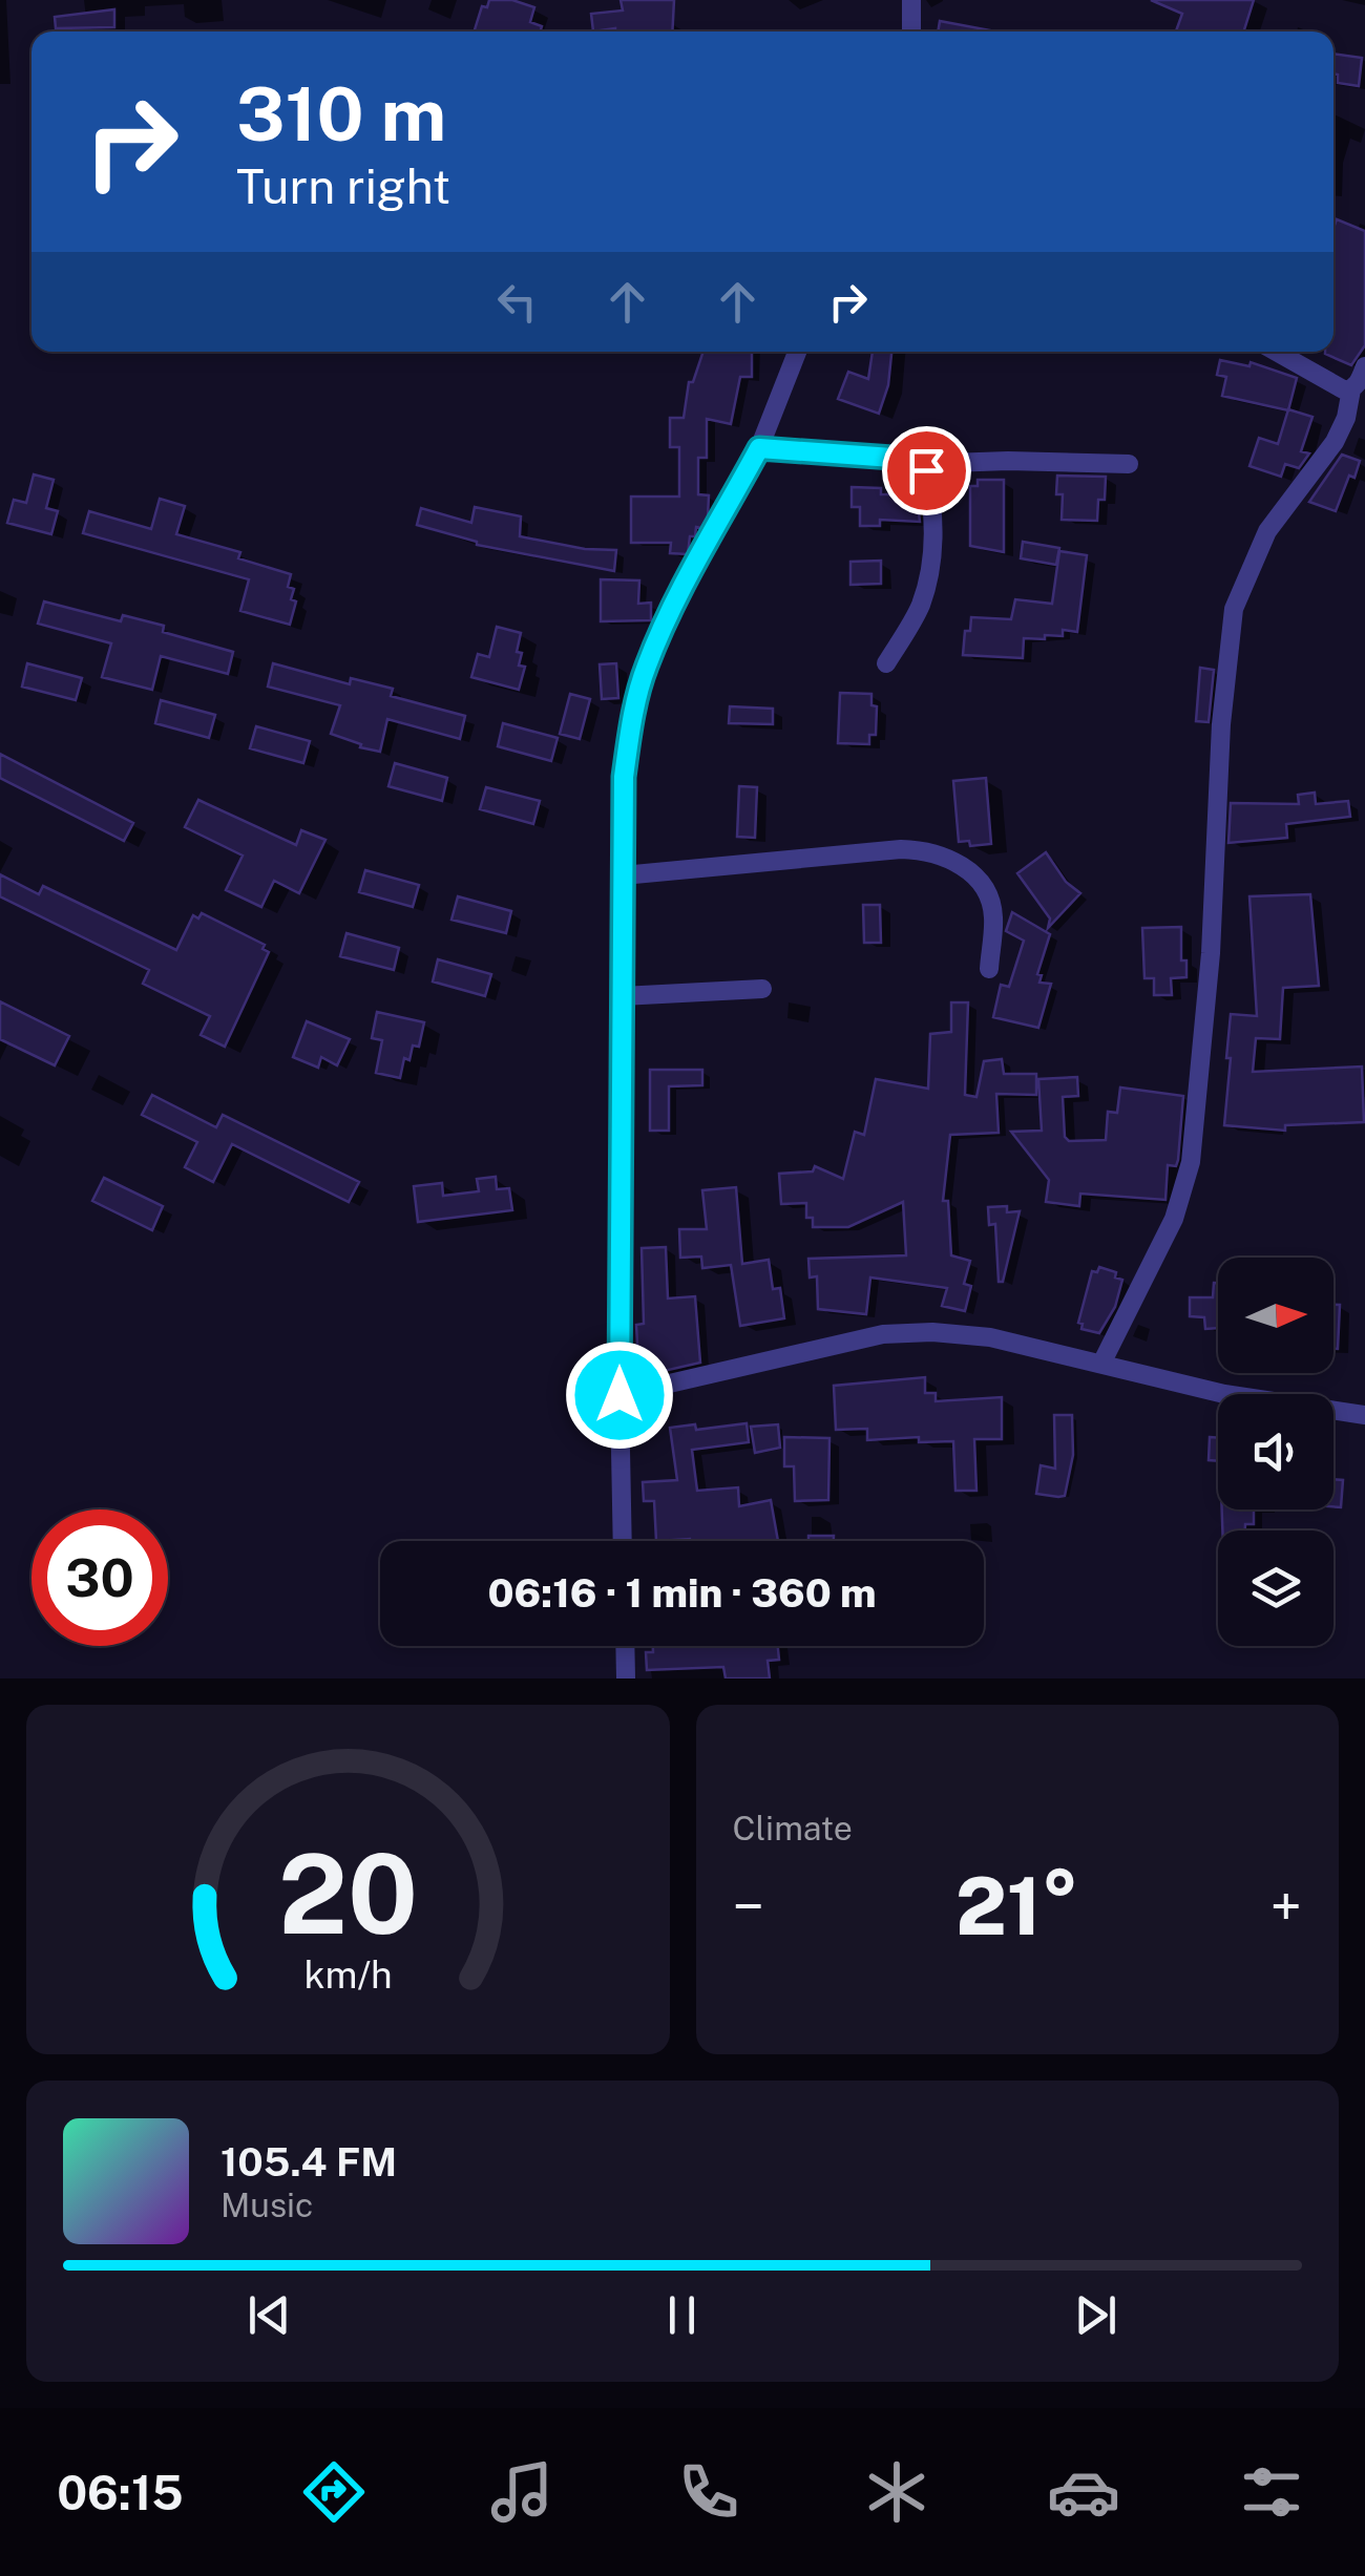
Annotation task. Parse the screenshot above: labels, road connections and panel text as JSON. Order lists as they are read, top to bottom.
{
  "north": "right",
  "page": {
    "turn": ["310 m", "Turn right"],
    "limit": "30",
    "trip": "06:16 · 1 min · 360 m",
    "tile": "Climate",
    "heat": ["−", "21°", "+"],
    "song": ["105.4 FM", "Music"],
    "tabs": "06:15",
    "gauge": ["20", "km/h"]
  }
}
